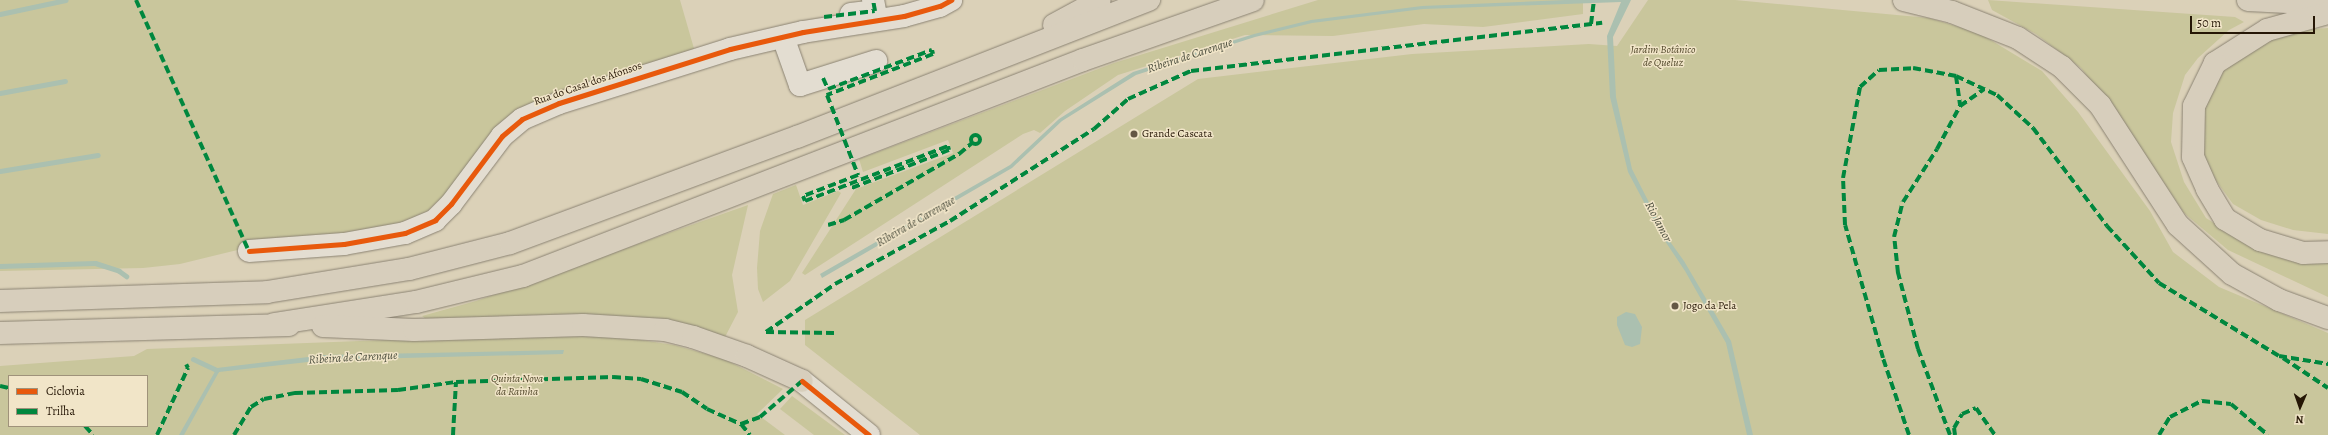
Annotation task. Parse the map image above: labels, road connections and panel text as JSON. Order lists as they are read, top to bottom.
{
  "streets": {
    "street": ["Rua do Casal dos Afonsos"]
  },
  "water": ["Ribeira de Carenque", "Rio Jamor"],
  "parks": ["Jardim Botânico de Queluz", "Quinta Nova da Rainha"],
  "places": ["Grande Cascata", "Jogo da Pela"],
  "legend": ["Ciclovia", "Trilha"],
  "scale_bar": "50 m",
  "north": "bottom"
}
